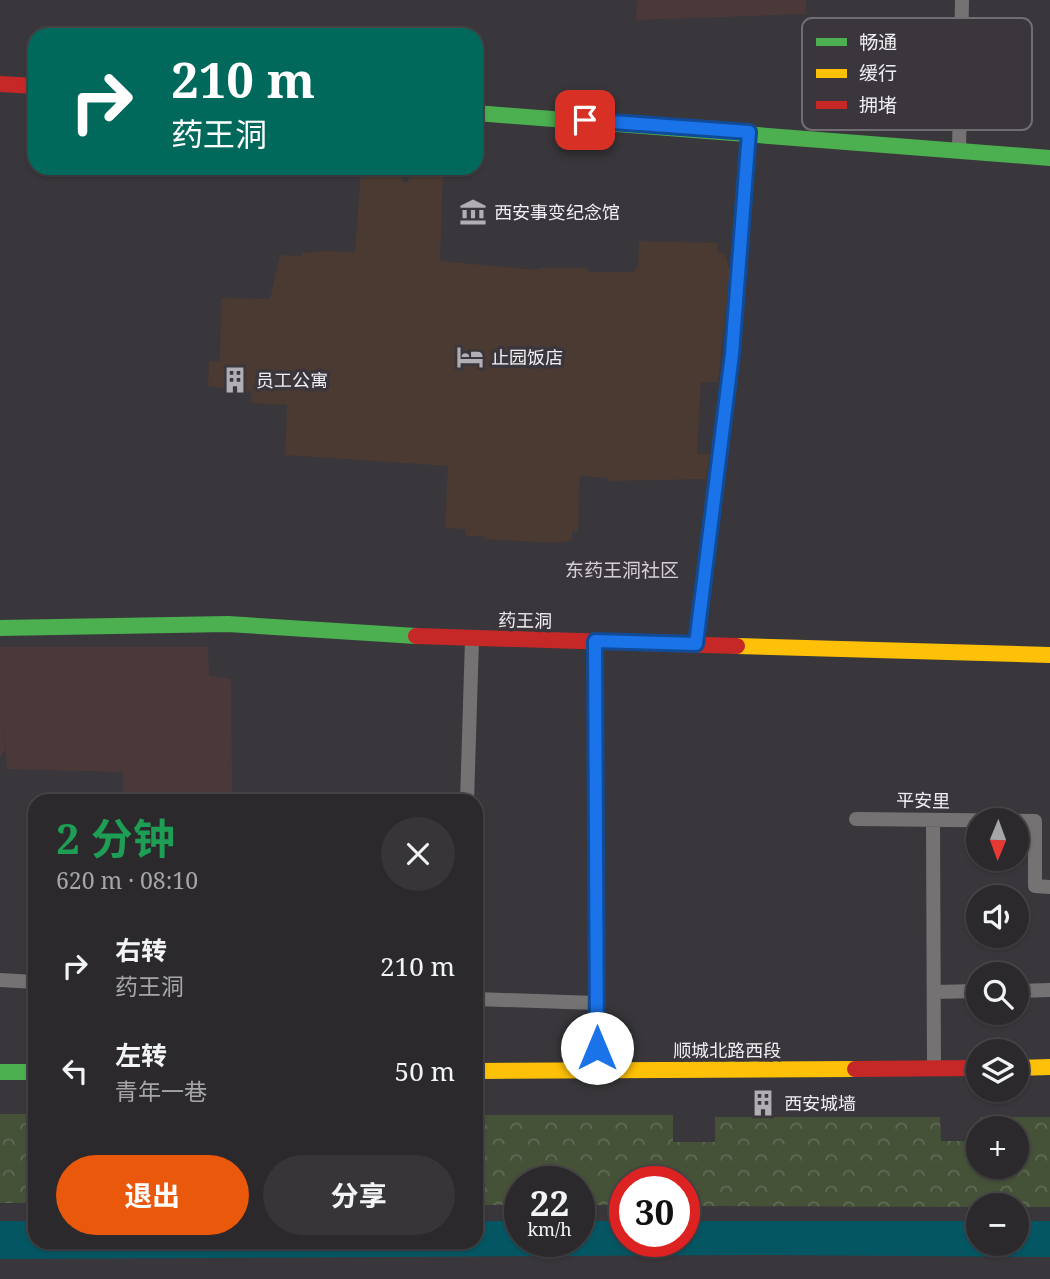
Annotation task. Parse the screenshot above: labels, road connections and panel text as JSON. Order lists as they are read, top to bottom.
{
  "streets": {
    "street": ["药王洞", "平安里", "顺城北路西段"]
  },
  "districts": ["东药王洞社区"],
  "places": {
    "museum": ["西安事变纪念馆"],
    "hotel": ["止园饭店"],
    "building": ["员工公寓", "西安城墙"]
  },
  "legend": ["畅通", "缓行", "拥堵"],
  "north": "bottom",
  "page": {
    "turn": ["210 m", "药王洞"],
    "heading": ["2 分钟", "620 m · 08:10"],
    "map_buttons": ["+", "−"],
    "list": [
      {
        "name": "右转",
        "note": "药王洞",
        "value": "210 m"
      },
      {
        "name": "左转",
        "note": "青年一巷",
        "value": "50 m"
      }
    ],
    "buttons": ["退出", "分享"],
    "speed": "22 km/h",
    "limit": "30"
  }
}
